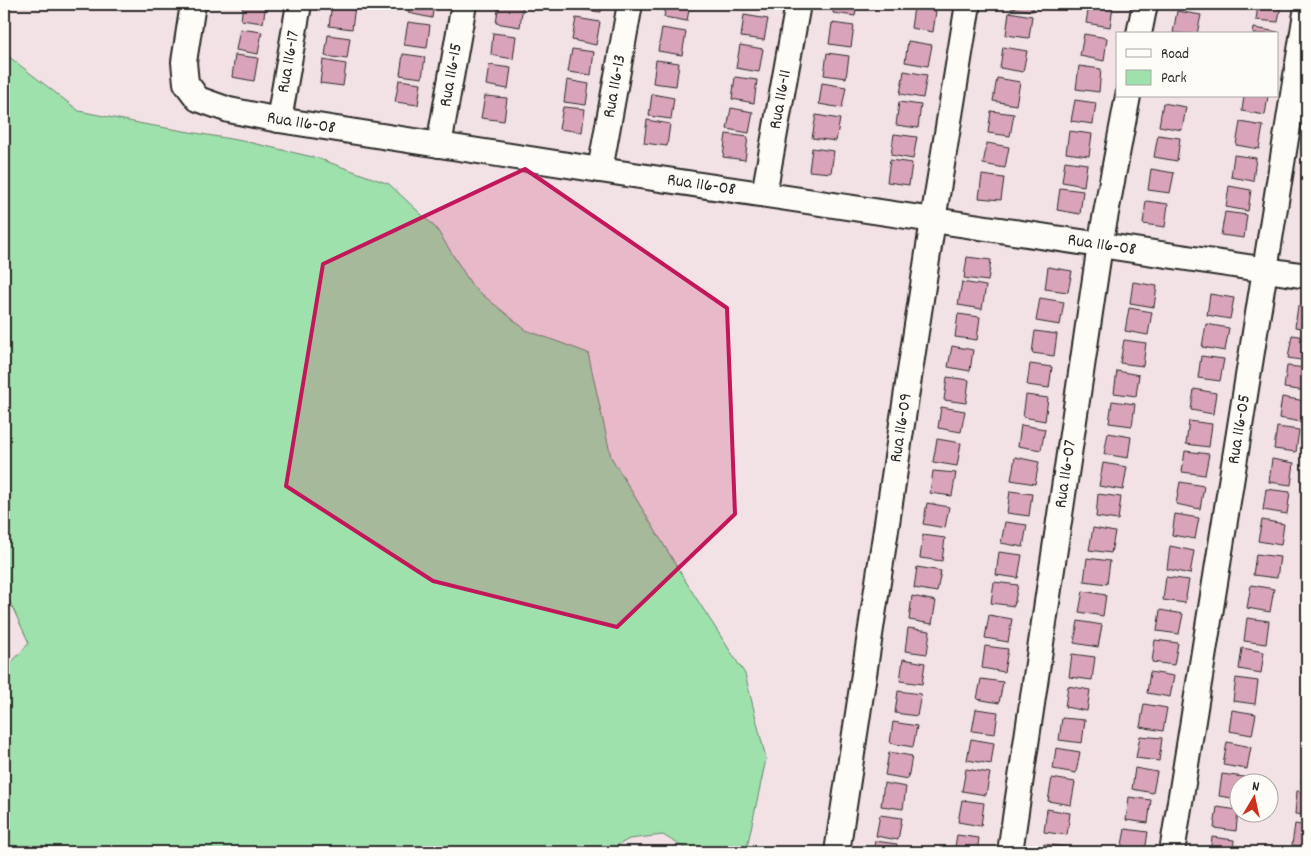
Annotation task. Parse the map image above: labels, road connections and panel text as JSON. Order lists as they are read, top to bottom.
{
  "streets": {
    "street": [
      "Rua 116-17",
      "Rua 116-15",
      "Rua 116-13",
      "Rua 116-11",
      "Rua 116-08",
      "Rua 116-09",
      "Rua 116-05",
      "Rua 116-07"
    ]
  },
  "crossings": [
    ["Rua 116-17", "Rua 116-08"],
    ["Rua 116-15", "Rua 116-08"],
    ["Rua 116-13", "Rua 116-08"],
    ["Rua 116-11", "Rua 116-08"],
    ["Rua 116-08", "Rua 116-09"],
    ["Rua 116-08", "Rua 116-05"],
    ["Rua 116-08", "Rua 116-07"]
  ],
  "legend": ["Road", "Park"],
  "north": "top"
}
